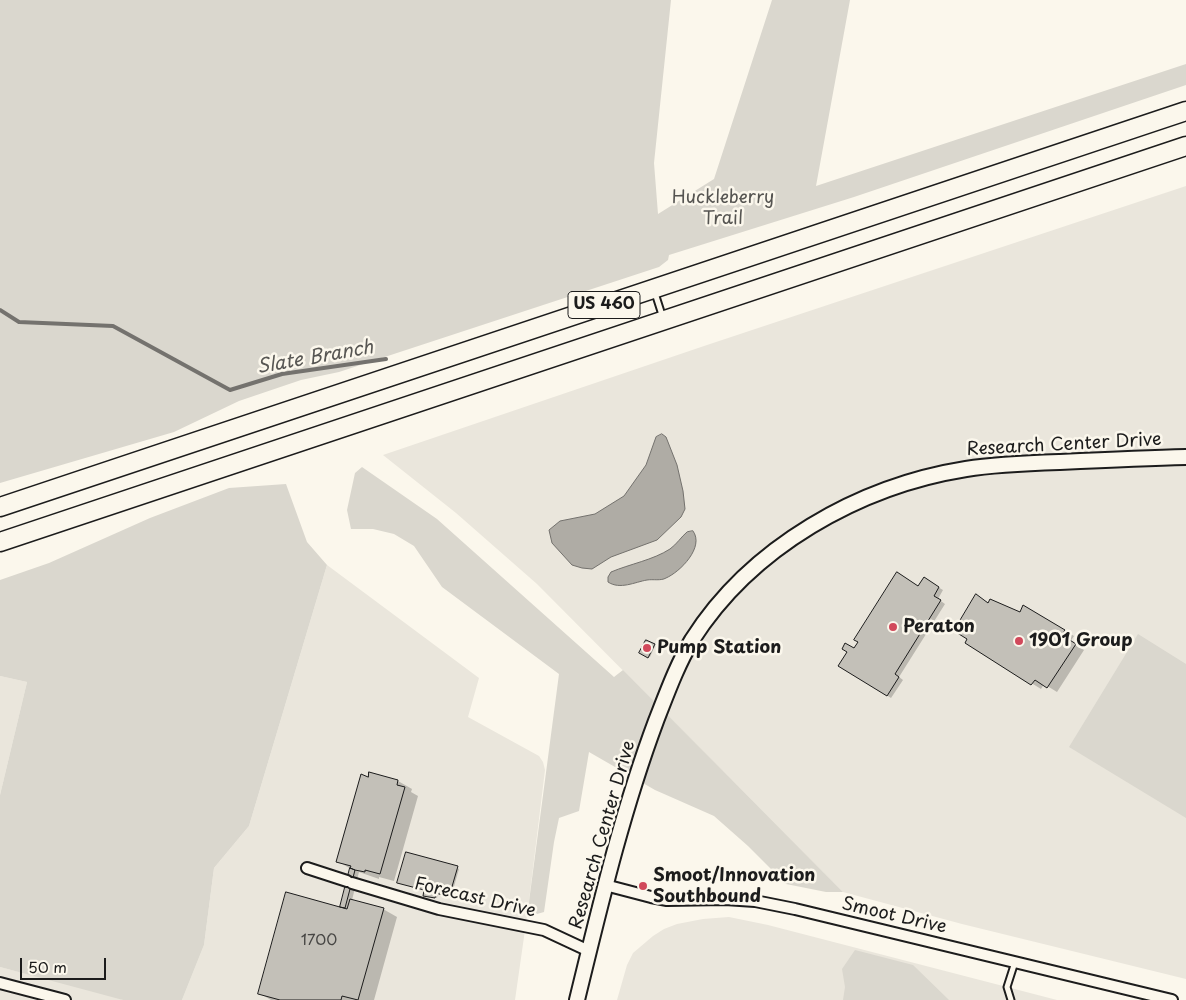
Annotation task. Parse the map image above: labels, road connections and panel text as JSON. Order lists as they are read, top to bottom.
{
  "streets": {
    "highway": ["US 460"],
    "main road": ["Research Center Drive"],
    "street": ["Forecast Drive", "Smoot Drive"]
  },
  "crossings": [
    ["Research Center Drive", "Forecast Drive"],
    ["Research Center Drive", "Smoot Drive"]
  ],
  "water": ["Slate Branch"],
  "parks": ["Huckleberry Trail"],
  "places": [
    "Peraton",
    "1901 Group",
    "Pump Station",
    "Smoot/Innovation Southbound"
  ],
  "house_numbers": ["1700"],
  "scale_bar": "50 m"
}
